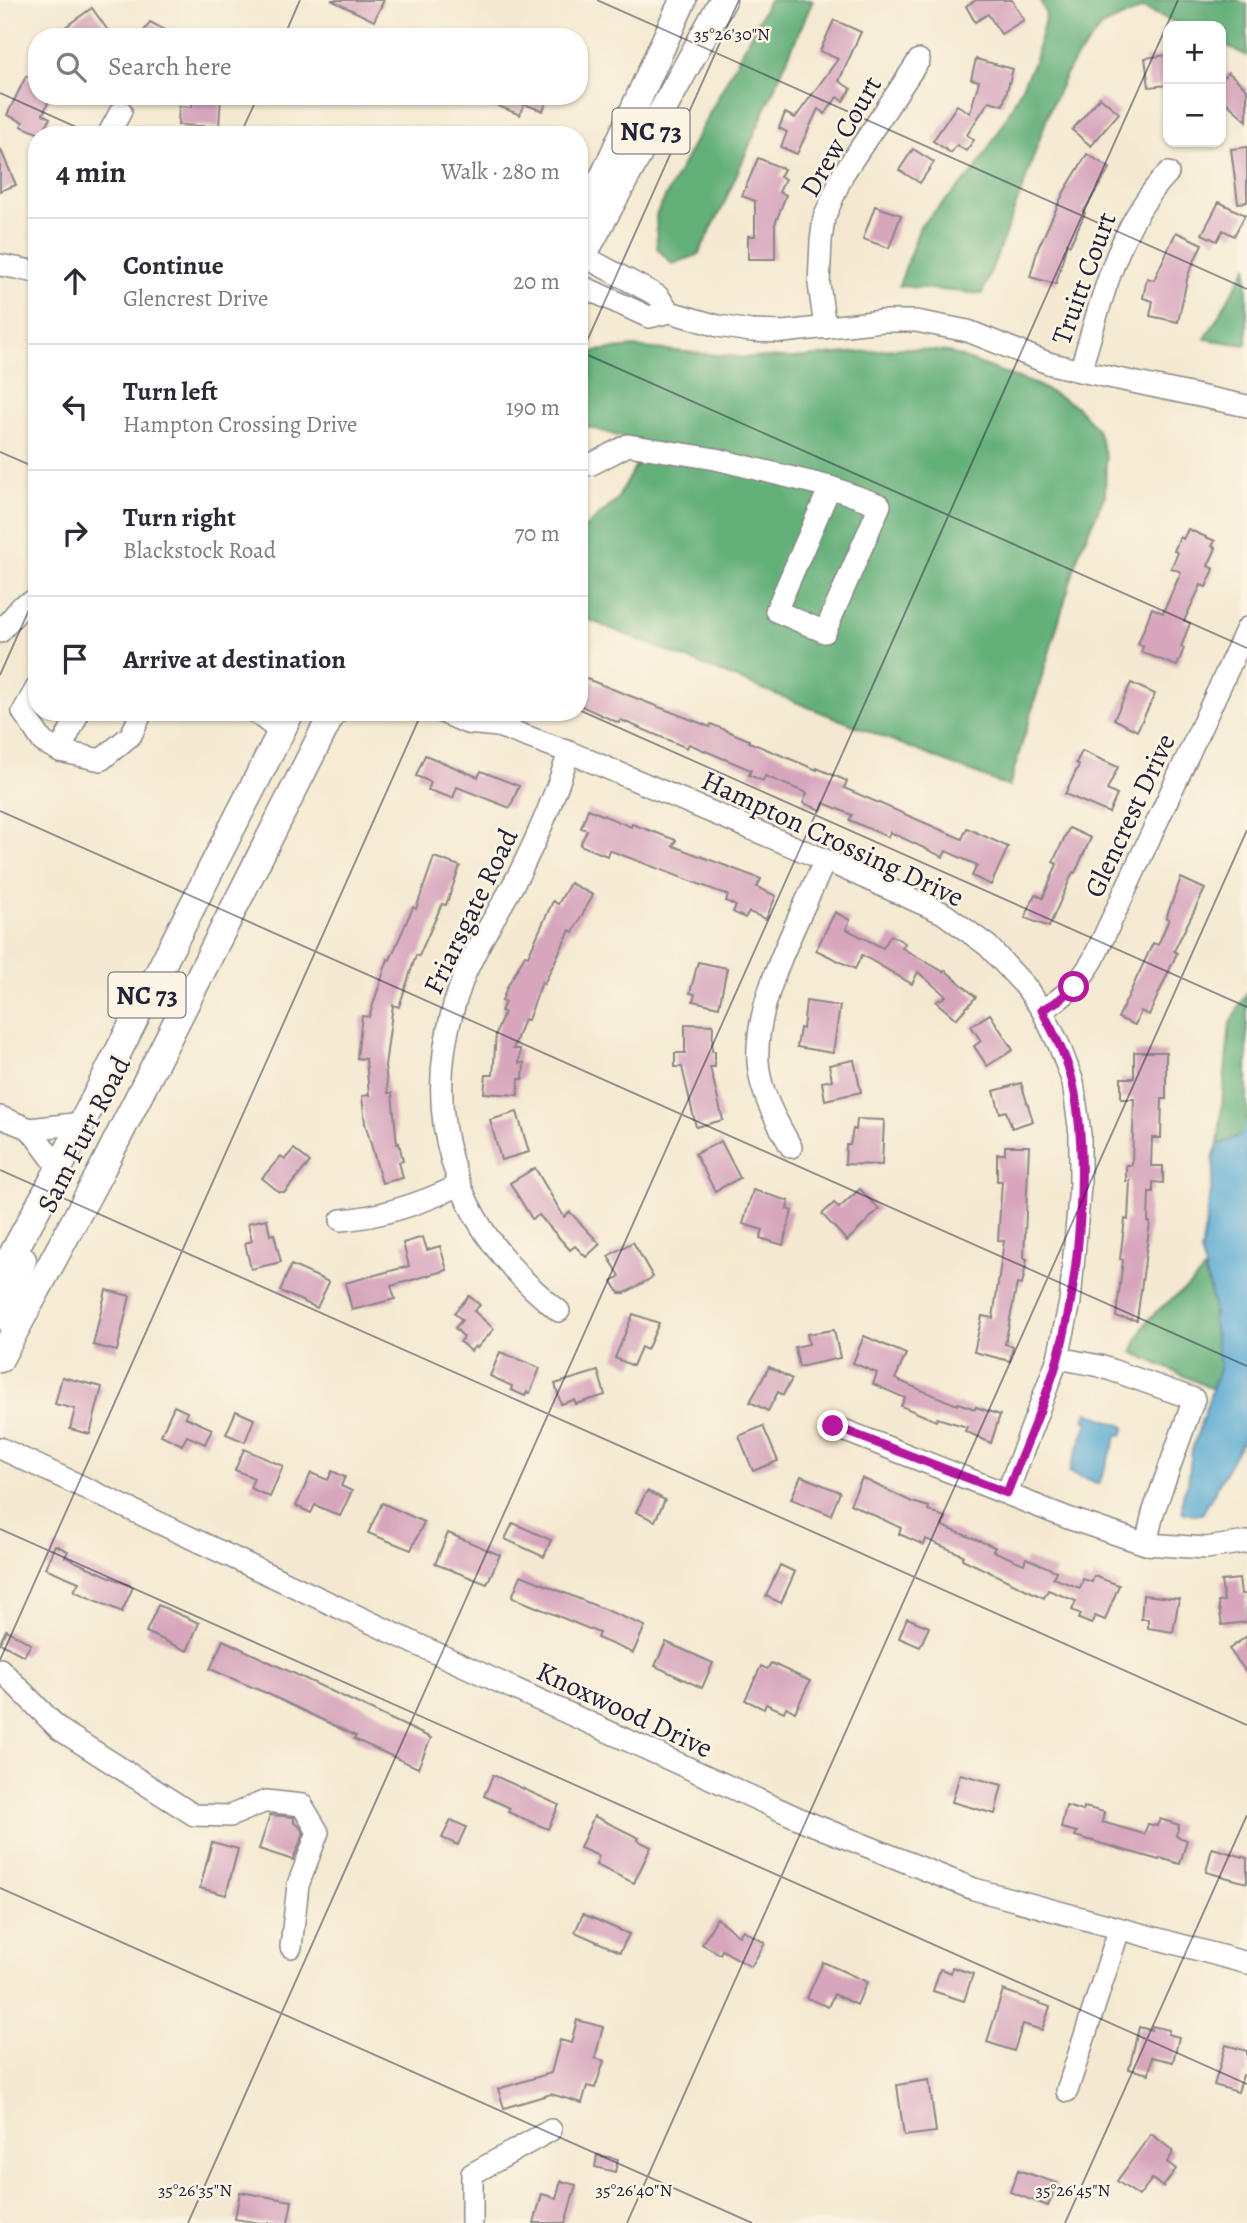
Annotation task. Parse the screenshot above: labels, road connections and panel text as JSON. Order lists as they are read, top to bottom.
{
  "streets": {
    "main road": ["NC 73", "Sam Furr Road"],
    "street": [
      "Drew Court",
      "Truitt Court",
      "Glencrest Drive",
      "Hampton Crossing Drive",
      "Friarsgate Road",
      "Knoxwood Drive"
    ]
  },
  "crossings": [
    ["Glencrest Drive", "Hampton Crossing Drive"],
    ["Hampton Crossing Drive", "Friarsgate Road"]
  ],
  "page": {
    "map_buttons": ["+", "−"],
    "search": "Search here",
    "heading": ["4 min", "Walk · 280 m"],
    "list": [
      ["Continue", "Glencrest Drive", "20 m"],
      ["Turn left", "Hampton Crossing Drive", "190 m"],
      ["Turn right", "Blackstock Road", "70 m"],
      "Arrive at destination"
    ]
  },
  "coordinates": [
    "35°26'30\"N",
    "35°26'35\"N",
    "35°26'40\"N",
    "35°26'45\"N"
  ]
}
